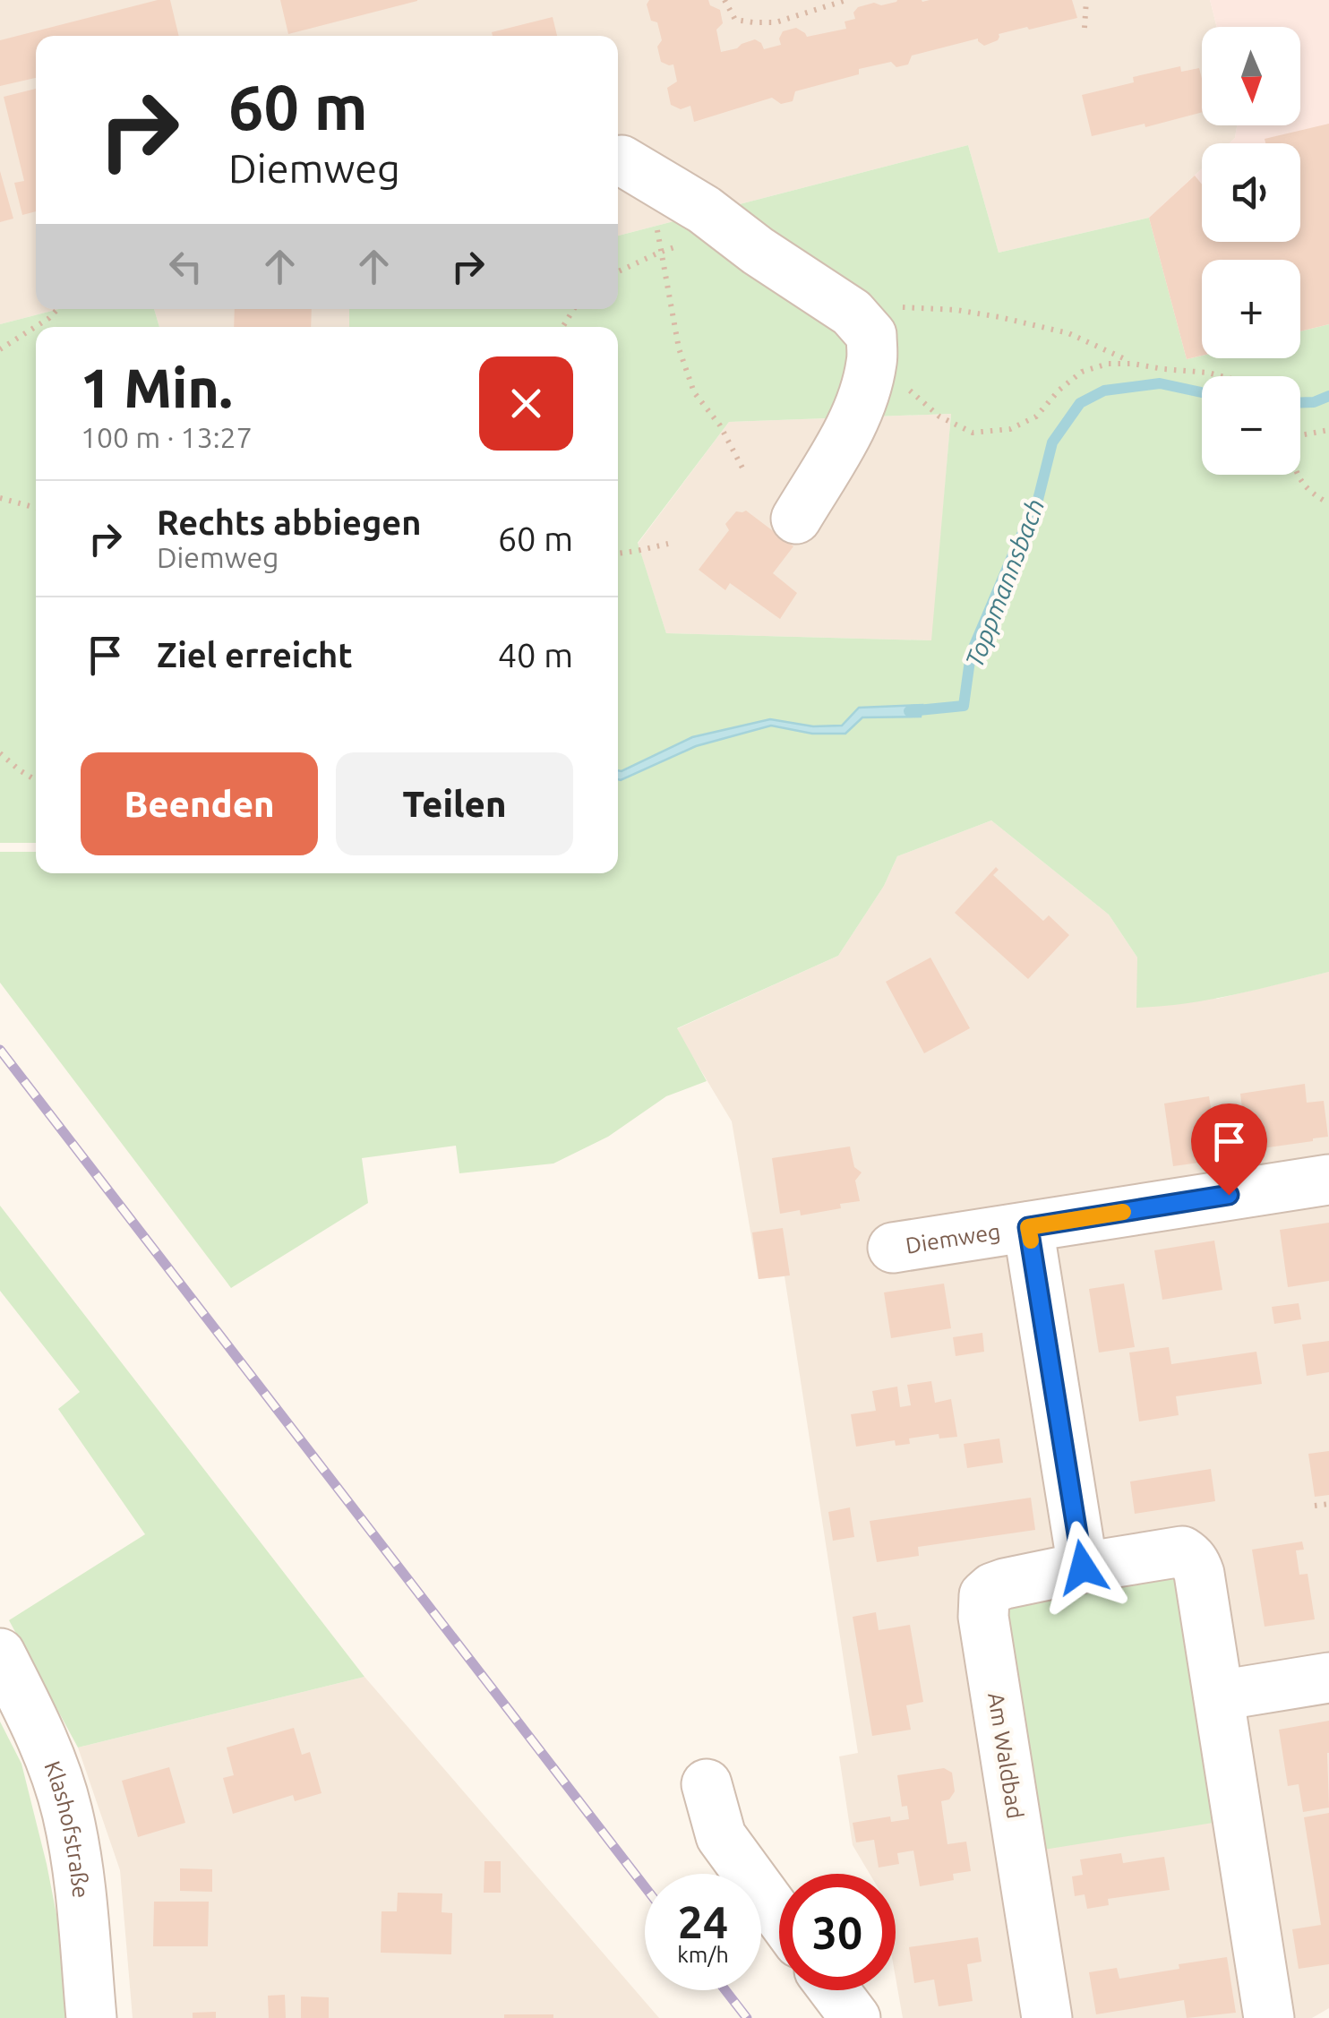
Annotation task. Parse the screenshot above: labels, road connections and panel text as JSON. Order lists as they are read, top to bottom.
{
  "streets": {
    "street": ["Diemweg", "Am Waldbad", "Klashofstraße"]
  },
  "water": ["Toppmannsbach"],
  "north": "bottom",
  "page": {
    "map_buttons": ["+", "−"],
    "turn": ["60 m", "Diemweg"],
    "heading": ["1 Min.", "100 m · 13:27"],
    "list": [
      {
        "name": "Rechts abbiegen",
        "note": "Diemweg",
        "value": "60 m"
      },
      {
        "name": "Ziel erreicht",
        "value": "40 m"
      }
    ],
    "buttons": ["Beenden", "Teilen"],
    "speed": "24 km/h",
    "limit": "30"
  }
}
